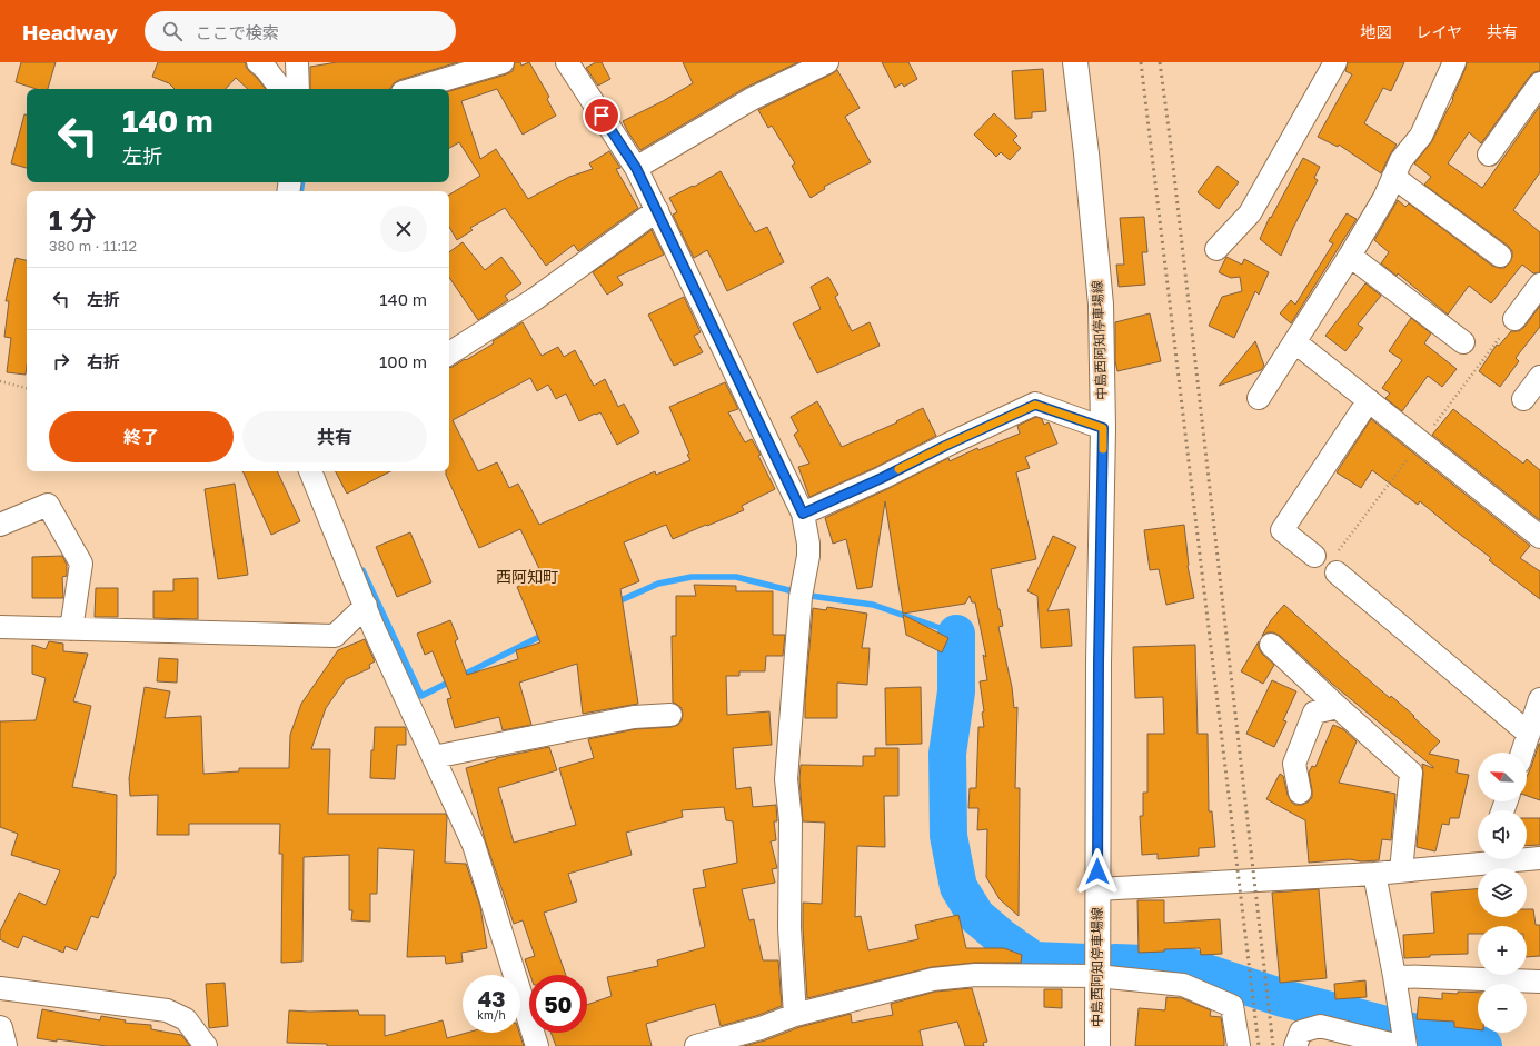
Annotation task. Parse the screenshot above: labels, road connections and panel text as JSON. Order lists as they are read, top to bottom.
{
  "streets": {
    "main road": ["中島西阿知停車場線"]
  },
  "districts": ["西阿知町"],
  "north": "top left",
  "page": {
    "header": "Headway",
    "search": "ここで検索",
    "nav": ["地図", "レイヤ", "共有"],
    "turn": ["140 m", "左折"],
    "heading": ["1 分", "380 m · 11:12"],
    "list": [
      {
        "name": "左折",
        "value": "140 m"
      },
      {
        "name": "右折",
        "value": "100 m"
      }
    ],
    "buttons": ["終了", "共有"],
    "map_buttons": ["+", "−"],
    "speed": "43 km/h",
    "limit": "50"
  }
}
